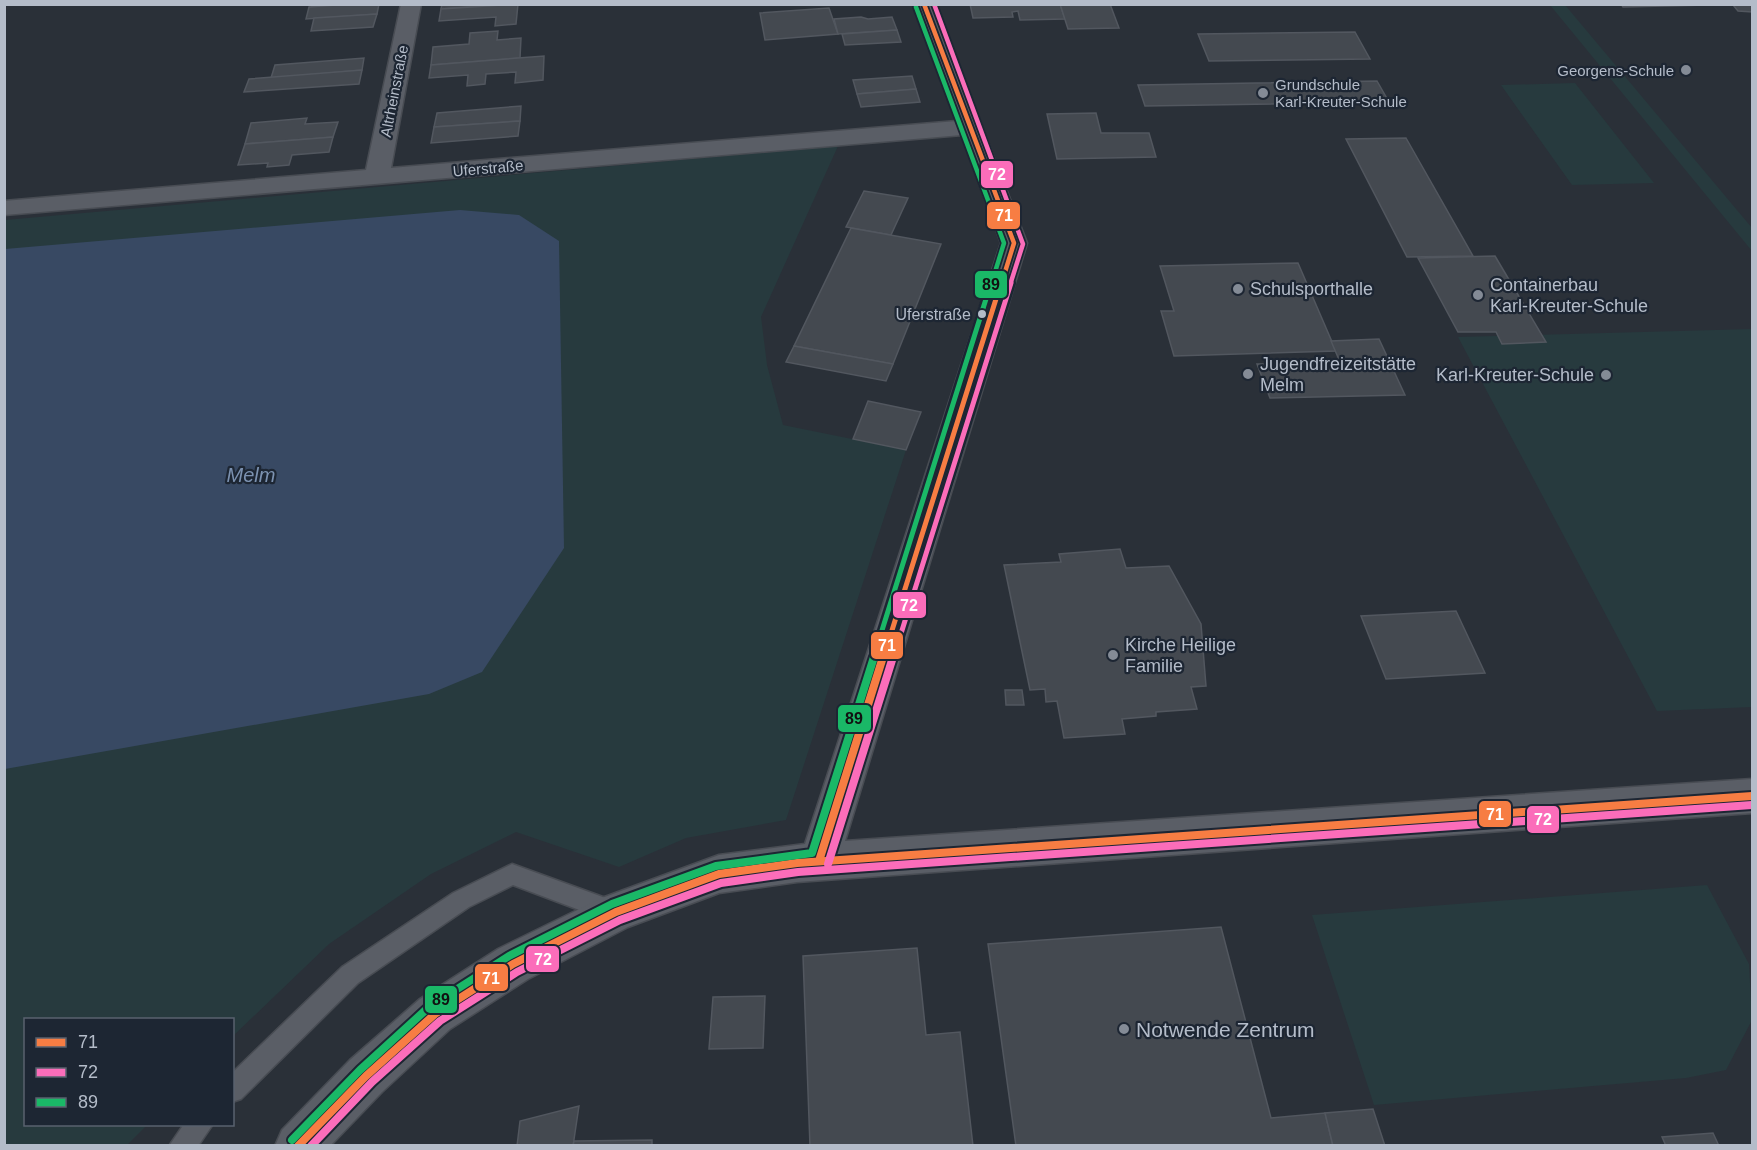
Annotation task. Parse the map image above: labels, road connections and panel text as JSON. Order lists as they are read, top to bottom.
{
  "streets": {
    "street": ["Altrheinstraße", "Uferstraße"]
  },
  "crossings": [
    ["Altrheinstraße", "Uferstraße"]
  ],
  "water": ["Melm"],
  "places": [
    "Georgens-Schule",
    "Grundschule Karl-Kreuter-Schule",
    "Schulsporthalle",
    "Containerbau Karl-Kreuter-Schule",
    "Uferstraße",
    "Jugendfreizeitstätte Melm",
    "Karl-Kreuter-Schule",
    "Kirche Heilige Familie",
    "Notwende Zentrum"
  ],
  "lines": ["transit line 71", "transit line 72", "transit line 89"],
  "legend": ["71", "72", "89"]
}
